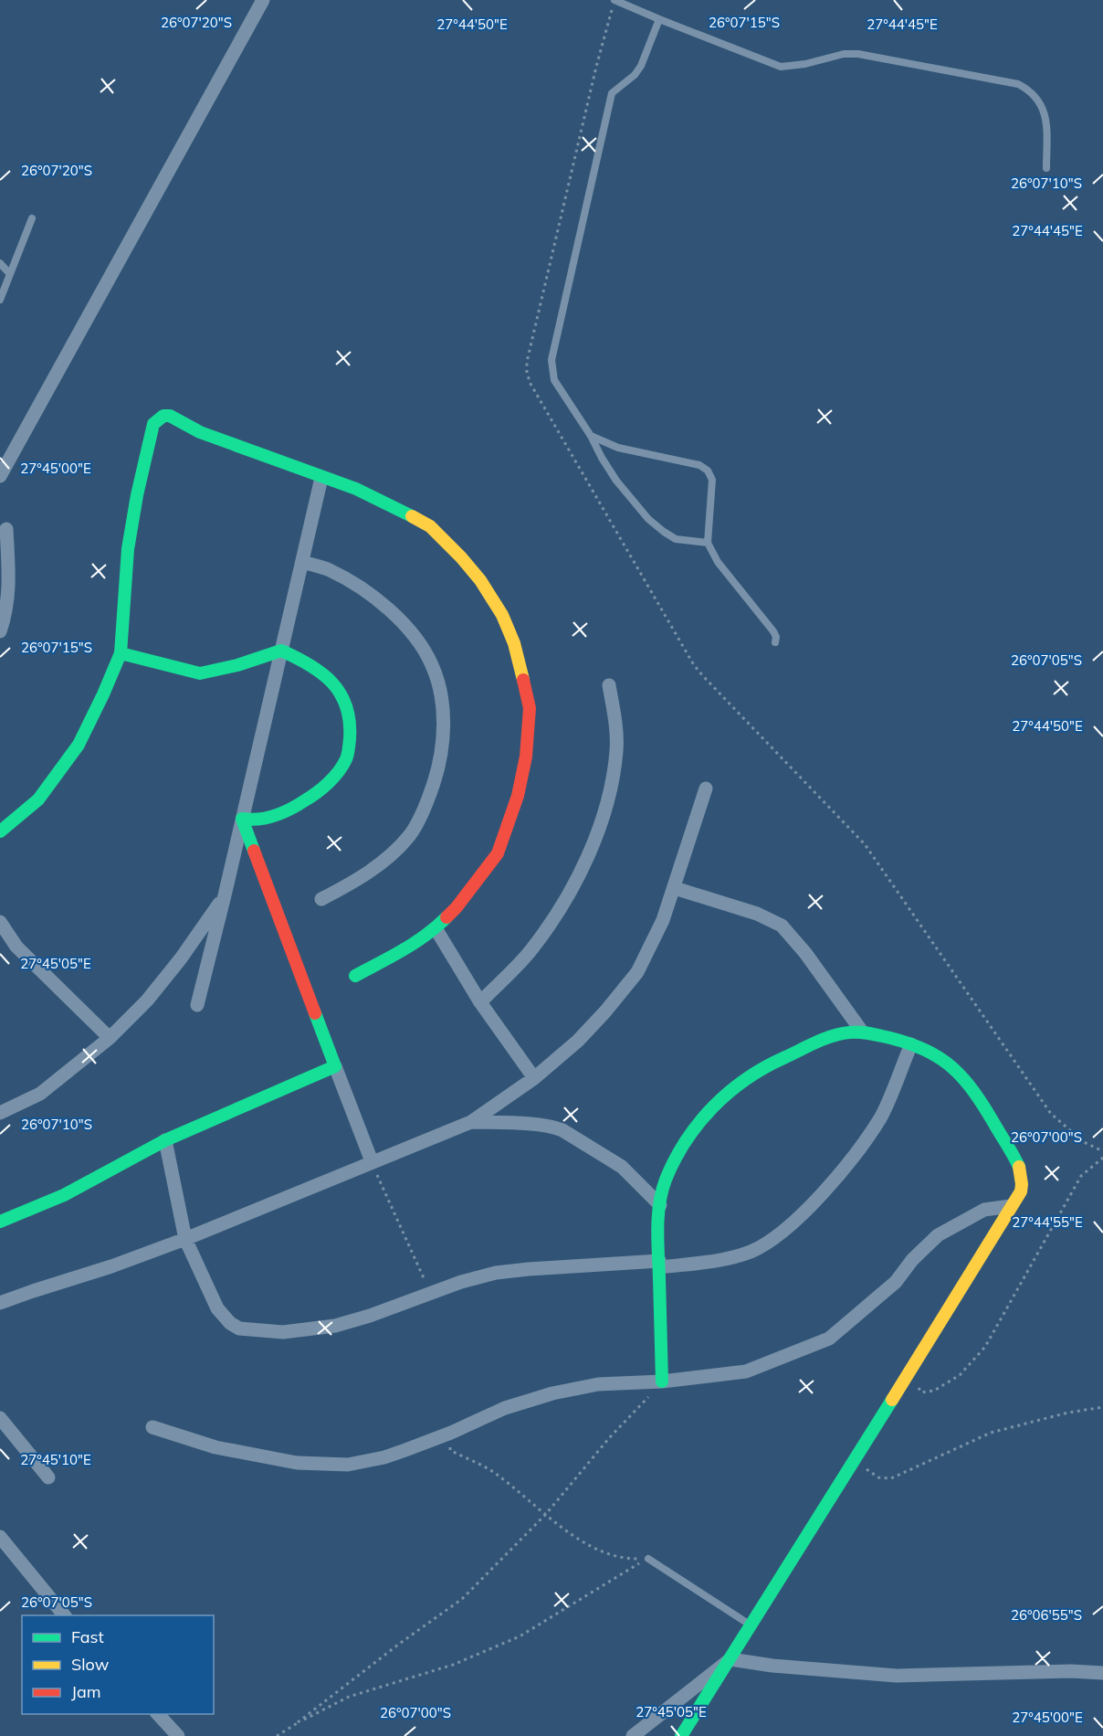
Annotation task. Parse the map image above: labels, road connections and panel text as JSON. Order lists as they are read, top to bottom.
{
  "legend": ["Fast", "Slow", "Jam"],
  "coordinates": [
    "26°07'20\"S",
    "26°07'15\"S",
    "27°44'50\"E",
    "27°44'45\"E",
    "26°07'10\"S",
    "27°45'00\"E",
    "26°07'05\"S",
    "27°45'05\"E",
    "26°07'00\"S",
    "27°44'55\"E",
    "27°45'10\"E",
    "26°06'55\"S"
  ]
}
